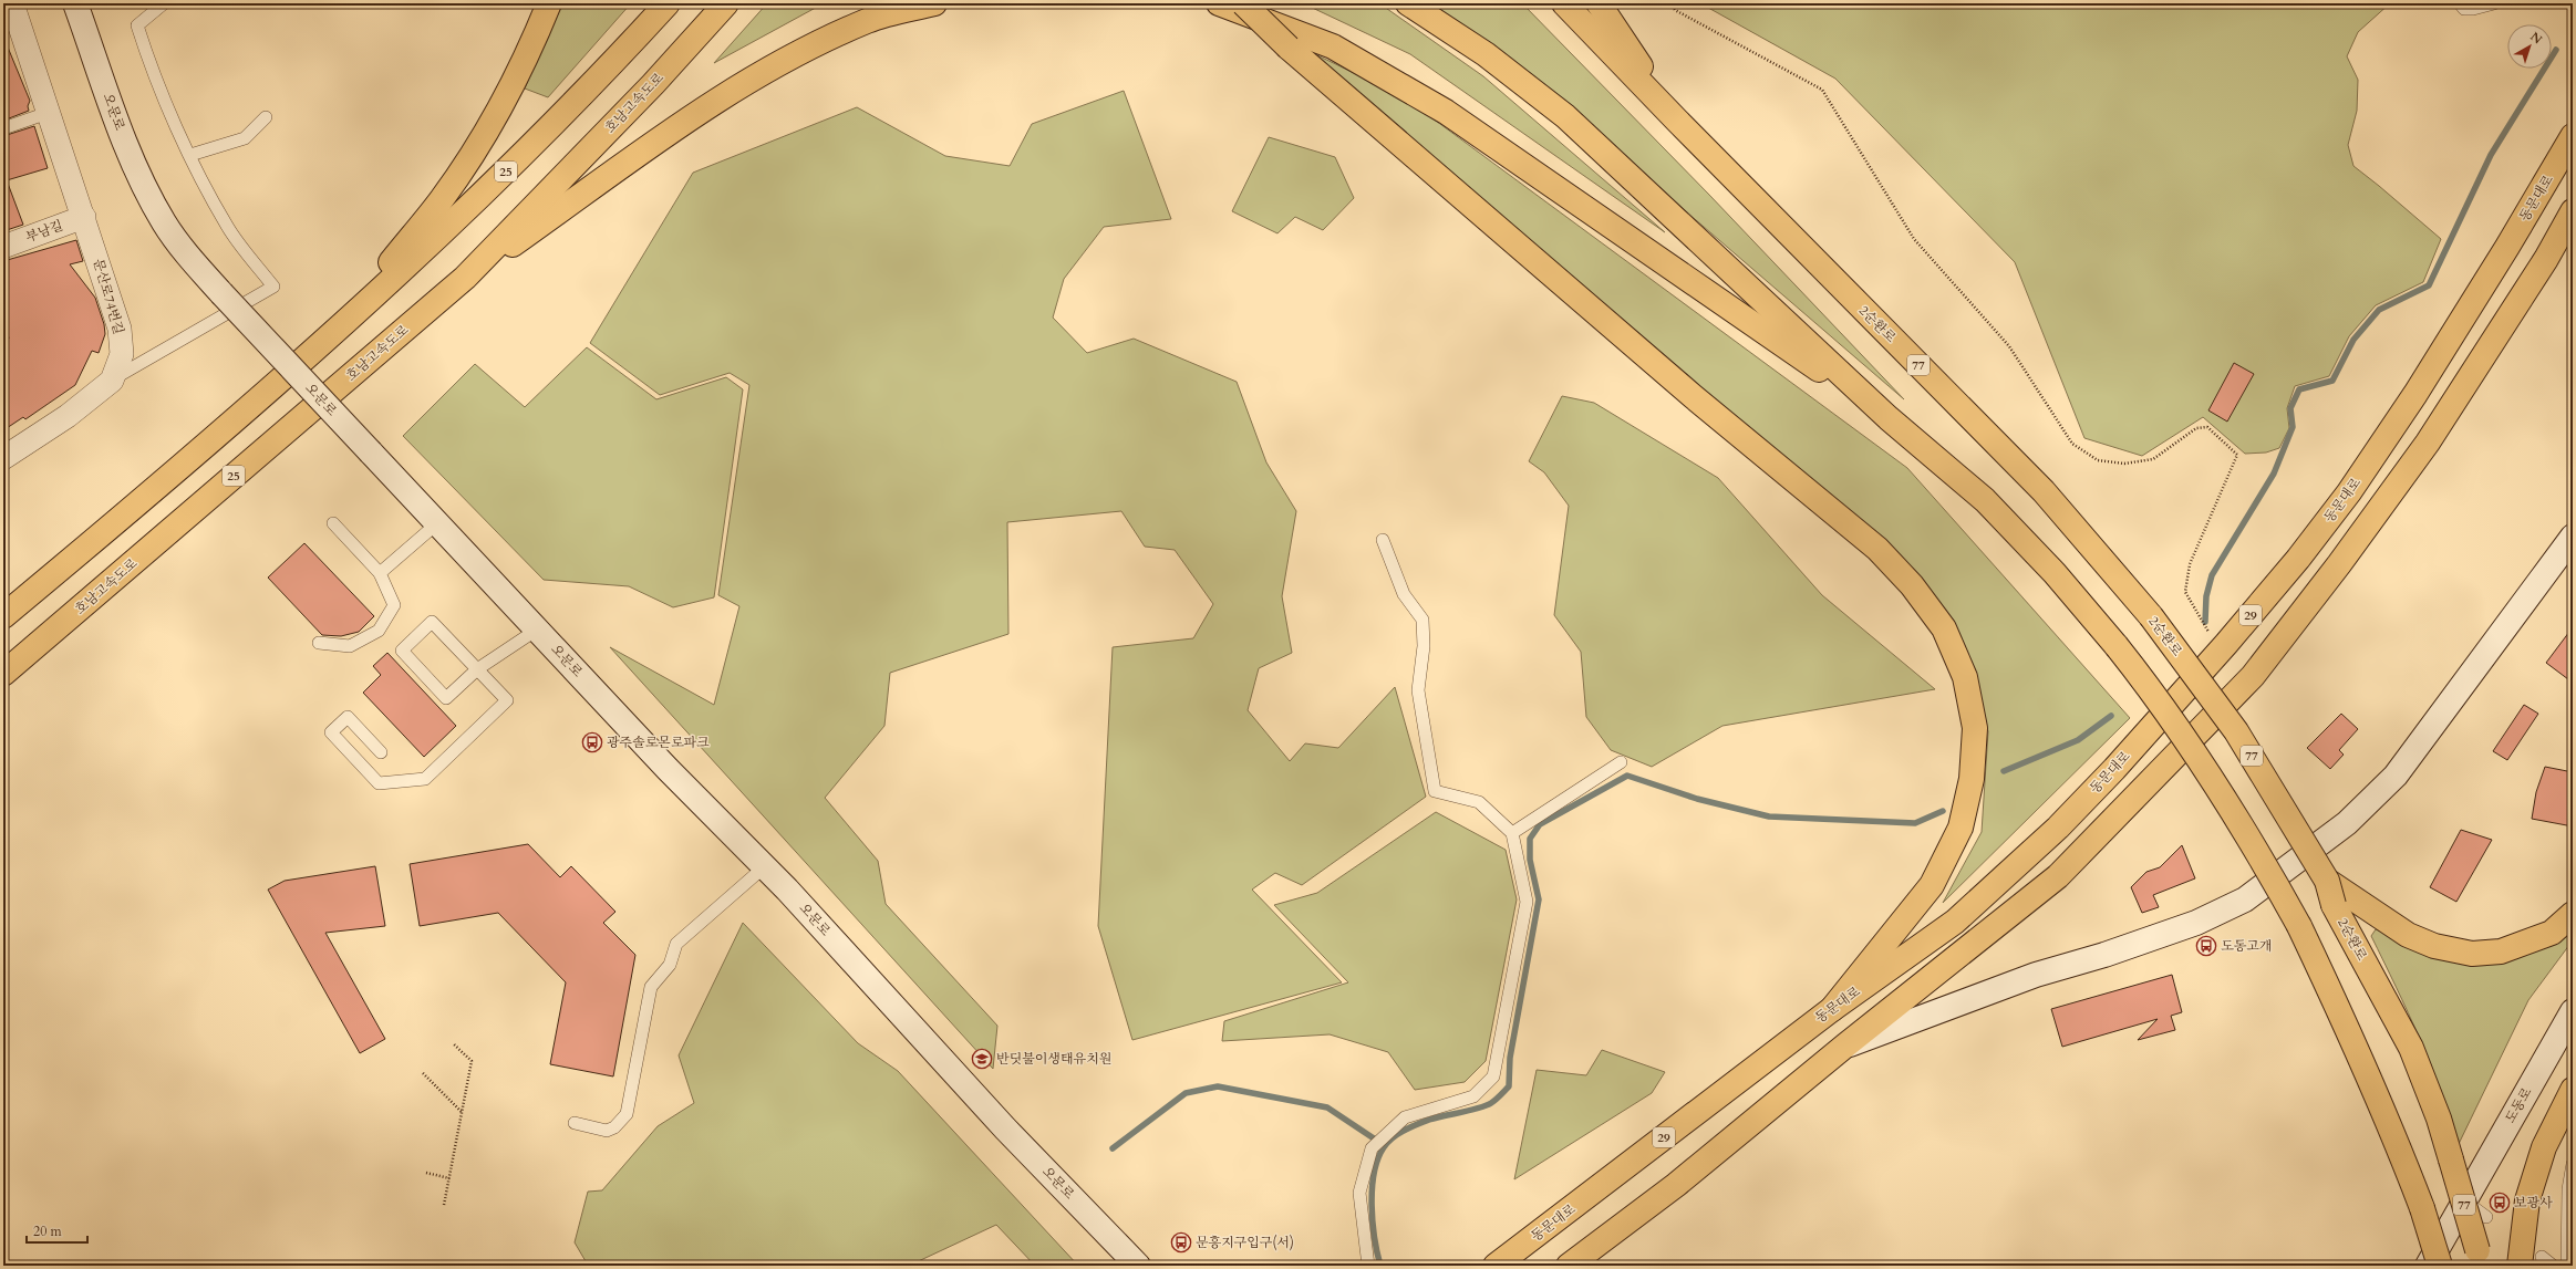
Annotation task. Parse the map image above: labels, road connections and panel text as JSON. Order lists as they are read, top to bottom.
{
  "streets": {
    "main road": [
      "호남고속도로",
      "오문로",
      "25",
      "동문대로",
      "2순환로",
      "77",
      "29",
      "도동로"
    ],
    "street": ["부남길", "문산로74번길"]
  },
  "crossings": [
    ["부남길", "문산로74번길"]
  ],
  "places": {
    "bus stop": [
      "광주솔로몬로파크",
      "도동고개",
      "보광사",
      "문흥지구입구(서)"
    ],
    "school or university": ["반딧불이생태유치원"]
  },
  "scale_bar": "20 m",
  "north": "top right"
}
